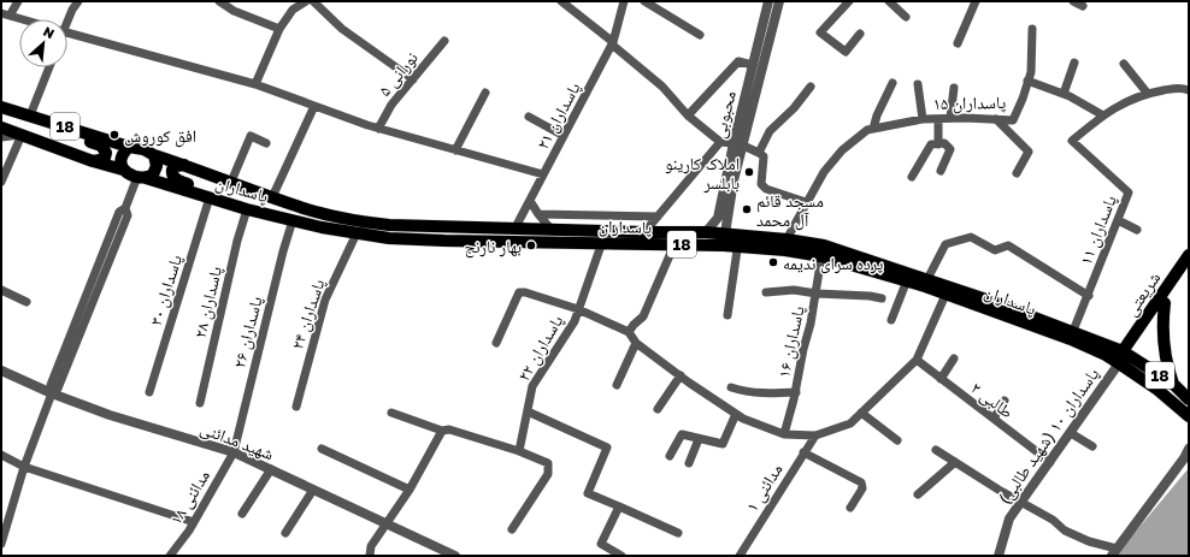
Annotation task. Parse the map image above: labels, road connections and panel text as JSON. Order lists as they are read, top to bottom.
{
  "streets": {
    "main road": ["18", "پاسداران", "شریعتی"],
    "street": [
      "نورانی ۵",
      "پاسداران ۱۵",
      "محبوبی",
      "پاسداران ۲۱",
      "پاسداران ۱۱",
      "پاسداران ۳۰",
      "پاسداران ۲۸",
      "پاسداران ۲۴",
      "پاسداران ۲۶",
      "پاسداران ۱۶",
      "پاسداران ۲۲",
      "طالبی ۲",
      "پاسداران ۱۰ (شهید طالبی)",
      "شهید مدائنی",
      "مدائنی ۱",
      "مدائنی ۱۸"
    ]
  },
  "crossings": [
    ["محبوبی", "پاسداران"],
    ["پاسداران ۲۱", "پاسداران"],
    ["18", "پاسداران"],
    ["پاسداران", "پاسداران ۱۱"],
    ["پاسداران", "پاسداران ۳۰"],
    ["پاسداران", "شریعتی"],
    ["پاسداران", "پاسداران ۲۸"],
    ["پاسداران", "پاسداران ۲۴"],
    ["پاسداران", "پاسداران ۲۶"],
    ["پاسداران", "پاسداران ۱۶"],
    ["پاسداران", "پاسداران ۲۲"],
    ["پاسداران", "پاسداران ۱۰ (شهید طالبی)"],
    ["شریعتی", "پاسداران ۱۰ (شهید طالبی)"],
    ["پاسداران ۲۶", "شهید مدائنی"],
    ["پاسداران ۲۶", "مدائنی ۱۸"],
    ["طالبی ۲", "پاسداران ۱۰ (شهید طالبی)"],
    ["شهید مدائنی", "مدائنی ۱۸"]
  ],
  "places": [
    "افق کوروش",
    "املاک کارینو بابلسر",
    "مسجد قائم آل محمد",
    "بهار نارنج",
    "پرده سرای ندیمه"
  ],
  "north": "top right"
}
